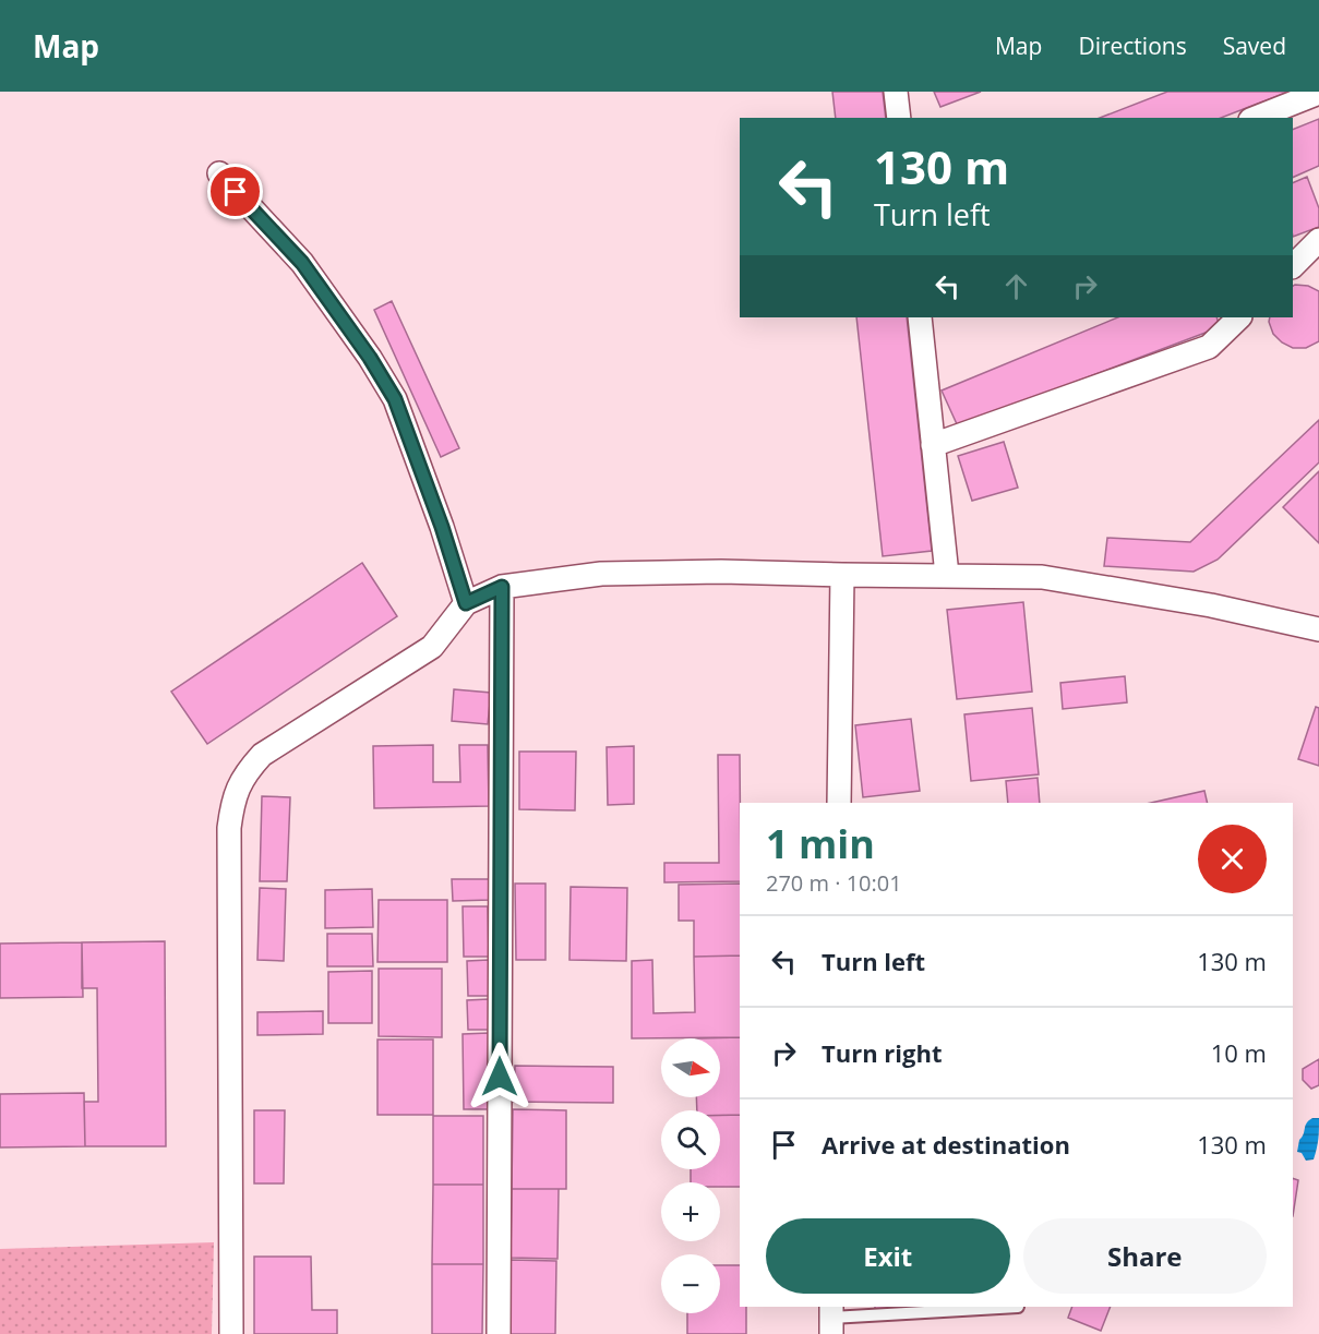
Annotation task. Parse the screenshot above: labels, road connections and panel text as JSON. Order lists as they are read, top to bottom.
{
  "north": "right",
  "page": {
    "header": "Map",
    "nav": ["Map", "Directions", "Saved"],
    "turn": ["130 m", "Turn left"],
    "heading": ["1 min", "270 m · 10:01"],
    "list": [
      {
        "name": "Turn left",
        "value": "130 m"
      },
      {
        "name": "Turn right",
        "value": "10 m"
      },
      {
        "name": "Arrive at destination",
        "value": "130 m"
      }
    ],
    "map_buttons": ["+", "−"],
    "buttons": ["Exit", "Share"]
  }
}
